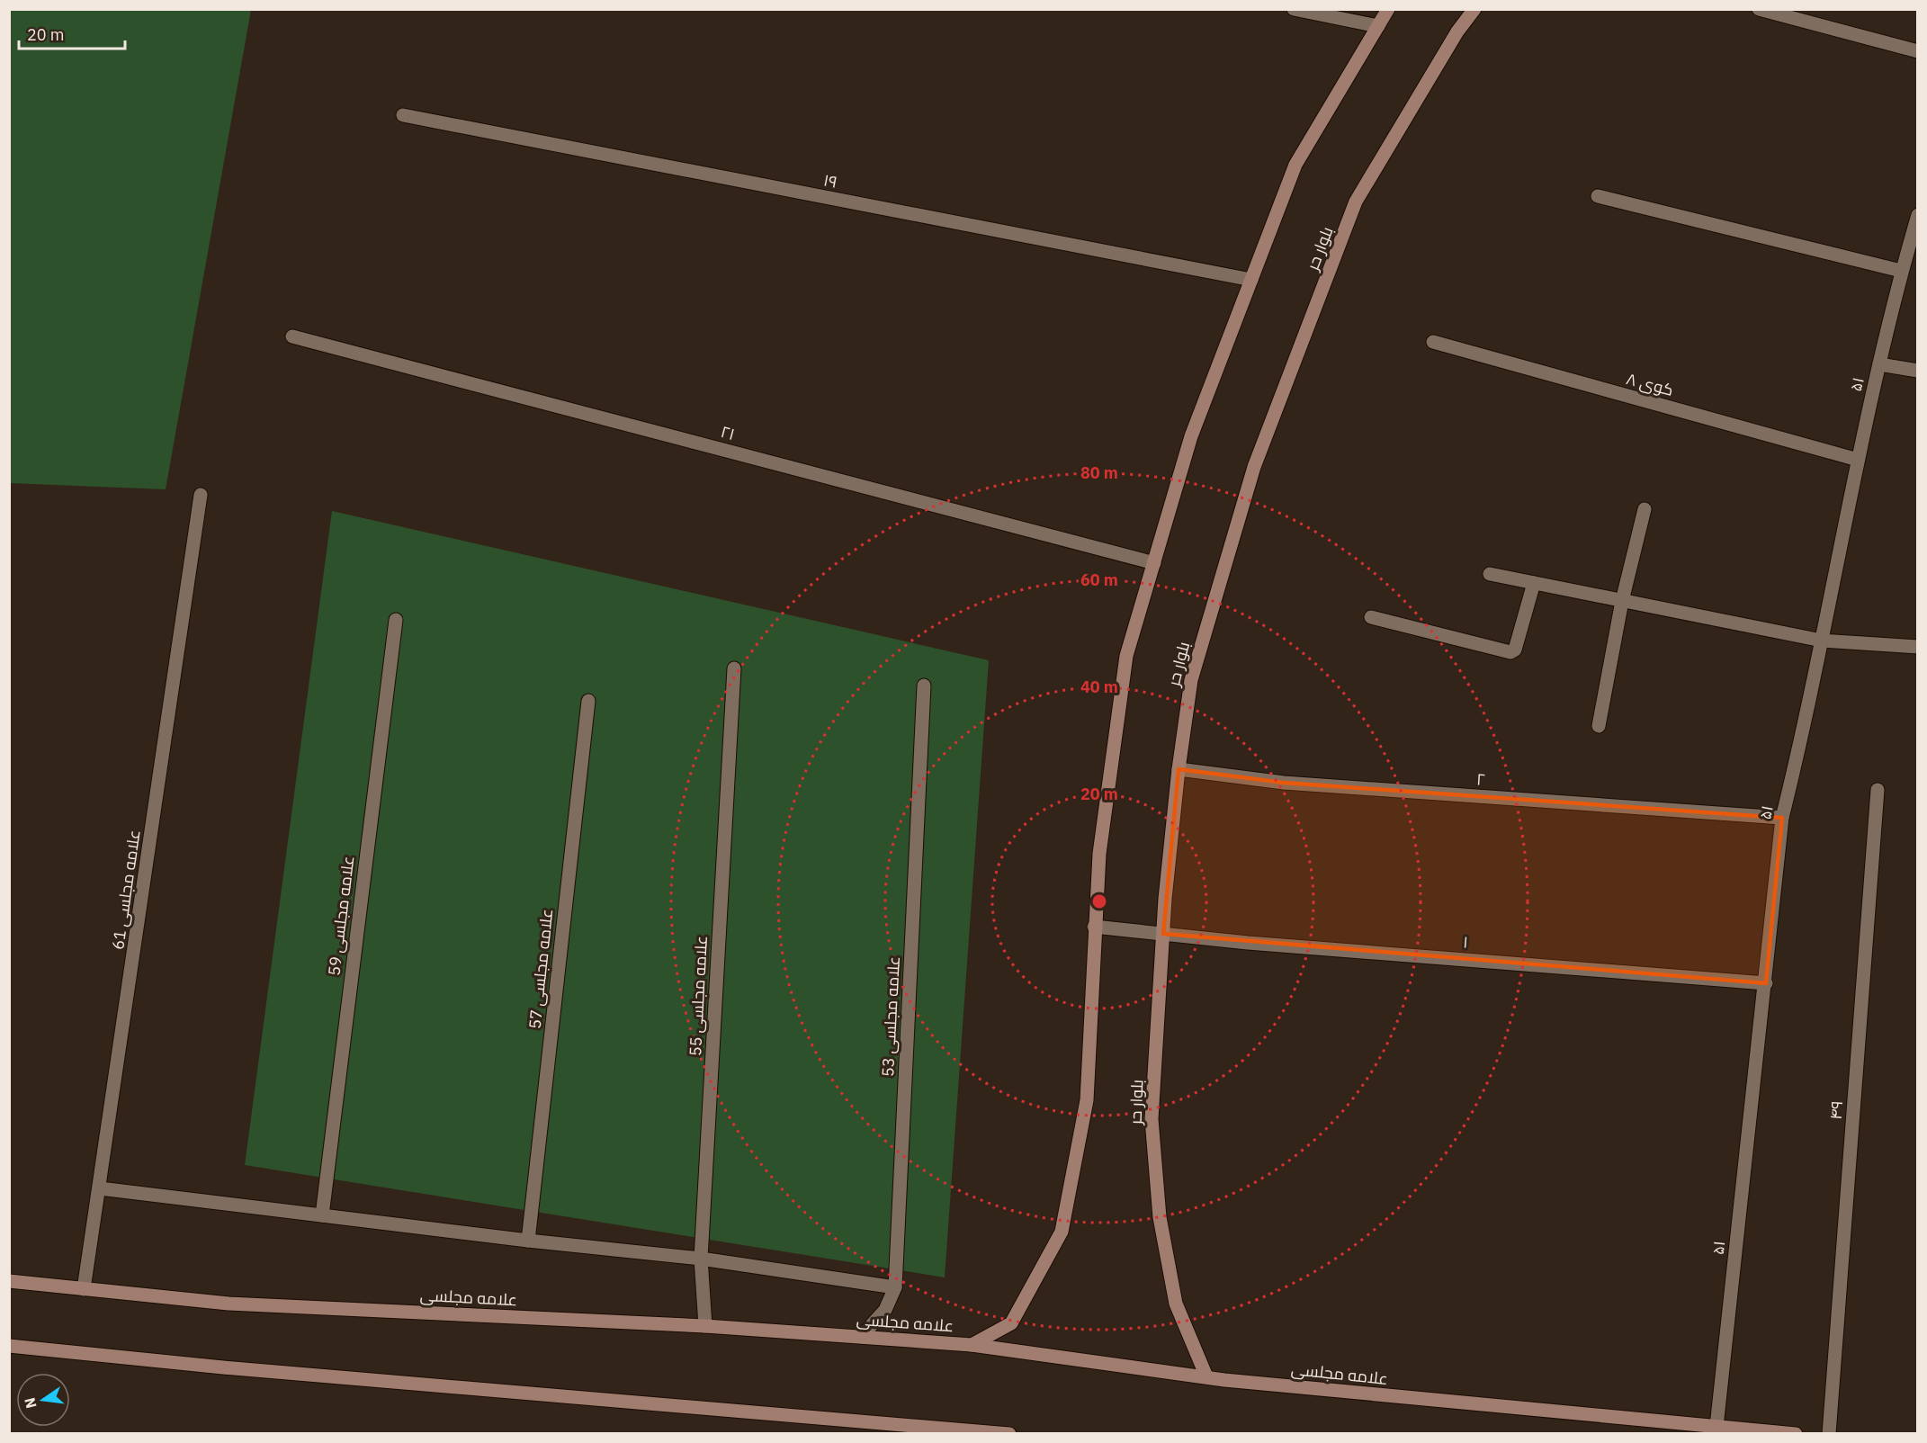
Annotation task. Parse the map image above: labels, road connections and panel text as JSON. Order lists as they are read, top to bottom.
{
  "streets": {
    "main road": ["بلوار حر", "علامه مجلسی"],
    "street": [
      "۱۹",
      "کوی ۸",
      "۵۱",
      "۲۱",
      "۲",
      "علامه مجلسی 61",
      "علامه مجلسی 59",
      "۱",
      "علامه مجلسی 57",
      "علامه مجلسی 55",
      "علامه مجلسی 53",
      "۴۹"
    ]
  },
  "crossings": [
    ["بلوار حر", "۲"],
    ["بلوار حر", "۱"],
    ["بلوار حر", "علامه مجلسی"],
    ["کوی ۸", "۵۱"],
    ["۵۱", "۲"],
    ["۵۱", "۱"],
    ["۵۱", "علامه مجلسی"],
    ["علامه مجلسی 61", "علامه مجلسی"],
    ["علامه مجلسی 55", "علامه مجلسی"],
    ["علامه مجلسی 53", "علامه مجلسی"]
  ],
  "scale_bar": "20 m",
  "north": "left",
  "rings": [
    "80 m",
    "60 m",
    "40 m",
    "20 m"
  ]
}
